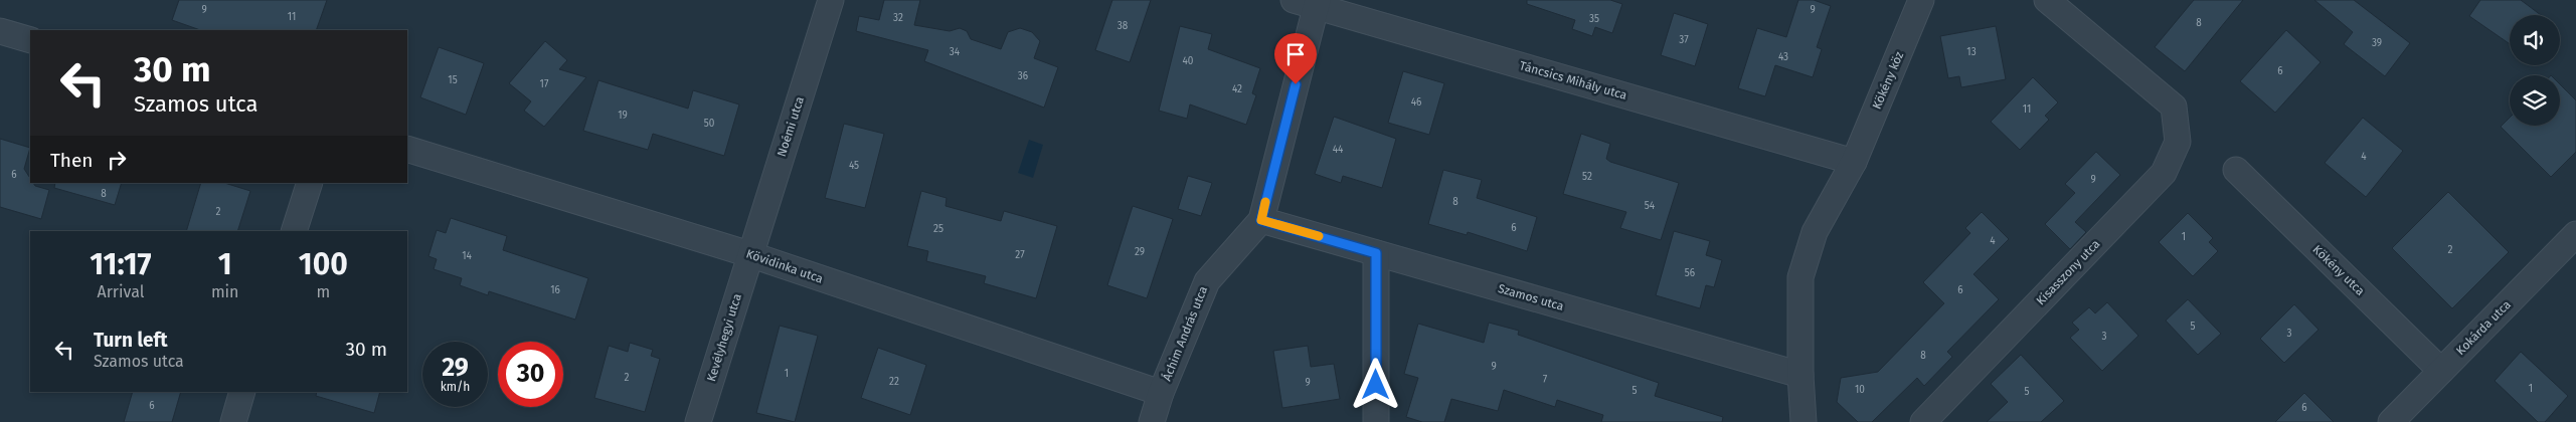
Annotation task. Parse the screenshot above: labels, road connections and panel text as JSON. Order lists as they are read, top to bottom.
{
  "streets": {
    "street": [
      "Táncsics Mihály utca",
      "Kökény köz",
      "Noémi utca",
      "Kövidinka utca",
      "Kökény utca",
      "Kisasszony utca",
      "Szamos utca",
      "Kokárda utca",
      "Áchim András utca",
      "Kevélyhegyi utca"
    ]
  },
  "crossings": [
    ["Táncsics Mihály utca", "Kökény köz"],
    ["Táncsics Mihály utca", "Áchim András utca"],
    ["Kökény köz", "Szamos utca"],
    ["Noémi utca", "Kövidinka utca"],
    ["Noémi utca", "Kevélyhegyi utca"],
    ["Kövidinka utca", "Áchim András utca"],
    ["Kövidinka utca", "Kevélyhegyi utca"],
    ["Kökény utca", "Kokárda utca"],
    ["Szamos utca", "Áchim András utca"]
  ],
  "house_numbers": [
    "9",
    "9",
    "11",
    "32",
    "35",
    "8",
    "38",
    "37",
    "39",
    "34",
    "13",
    "43",
    "40",
    "6",
    "36",
    "15",
    "17",
    "42",
    "46",
    "11",
    "19",
    "50",
    "44",
    "4",
    "45",
    "6",
    "52",
    "9",
    "8",
    "8",
    "54",
    "2",
    "6",
    "25",
    "1",
    "4",
    "2",
    "29",
    "27",
    "14",
    "56",
    "16",
    "6",
    "5",
    "3",
    "3",
    "8",
    "9",
    "1",
    "2",
    "7",
    "22",
    "9",
    "1",
    "10",
    "5",
    "5",
    "6",
    "6"
  ],
  "page": {
    "turn": ["30 m", "Szamos utca"],
    "then": "Then",
    "eta": [
      "11:17",
      "Arrival",
      "1",
      "min",
      "100",
      "m"
    ],
    "list": [
      {
        "name": "Turn left",
        "note": "Szamos utca",
        "value": "30 m"
      }
    ],
    "speed": "29 km/h",
    "limit": "30"
  }
}
